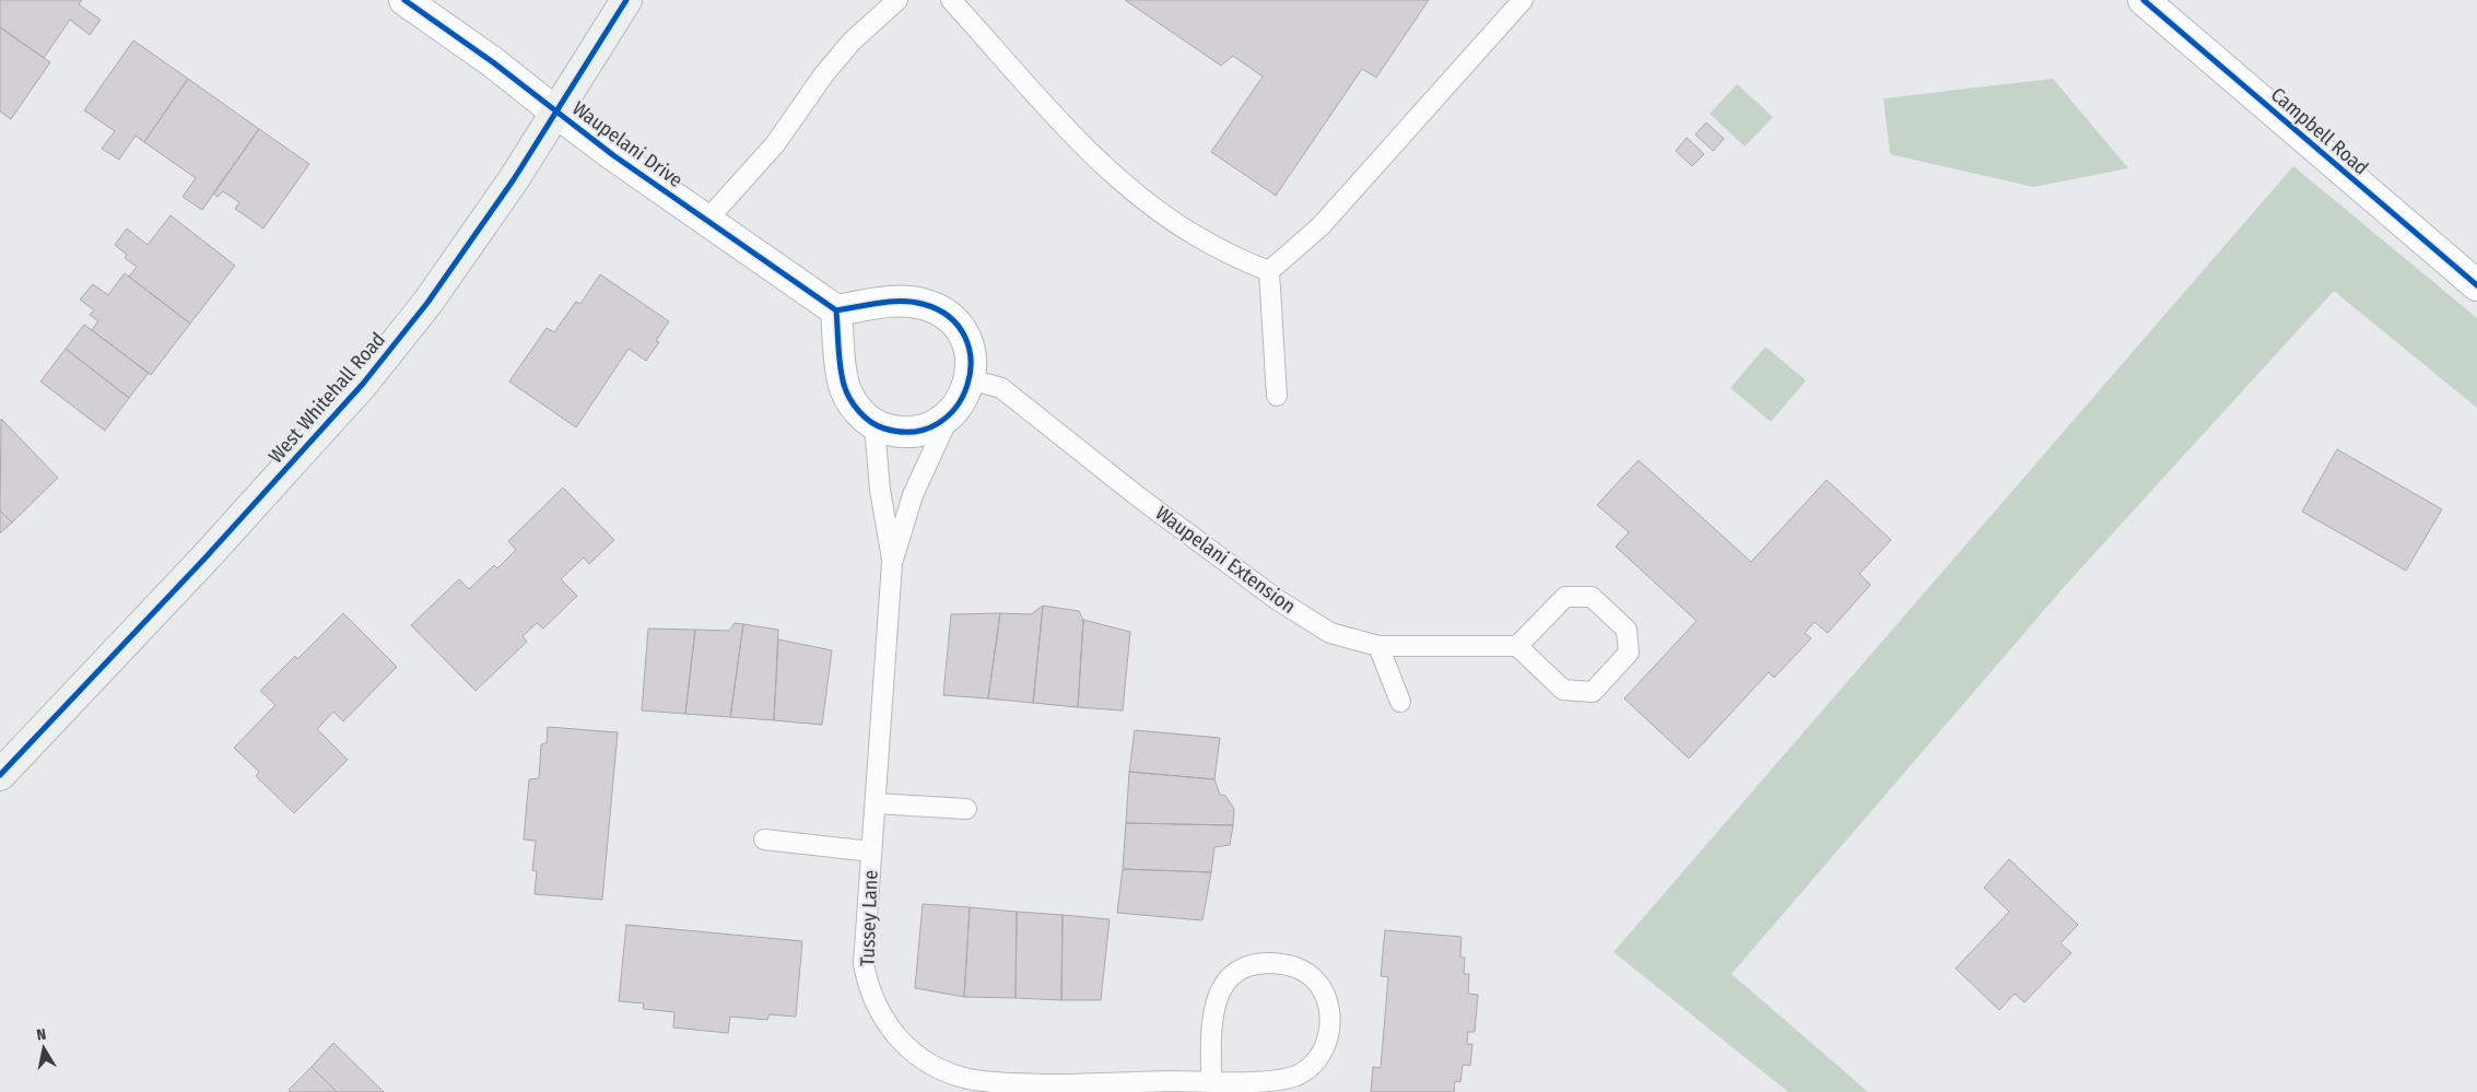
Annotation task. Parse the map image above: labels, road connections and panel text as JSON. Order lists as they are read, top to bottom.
{
  "streets": {
    "main road": ["West Whitehall Road"],
    "street": ["Campbell Road", "Waupelani Drive"],
    "lane": ["Waupelani Extension", "Tussey Lane"]
  },
  "crossings": [
    ["Waupelani Drive", "West Whitehall Road"],
    ["Waupelani Drive", "Waupelani Extension"],
    ["Waupelani Drive", "Tussey Lane"],
    ["Waupelani Extension", "Tussey Lane"]
  ],
  "north": "top"
}
